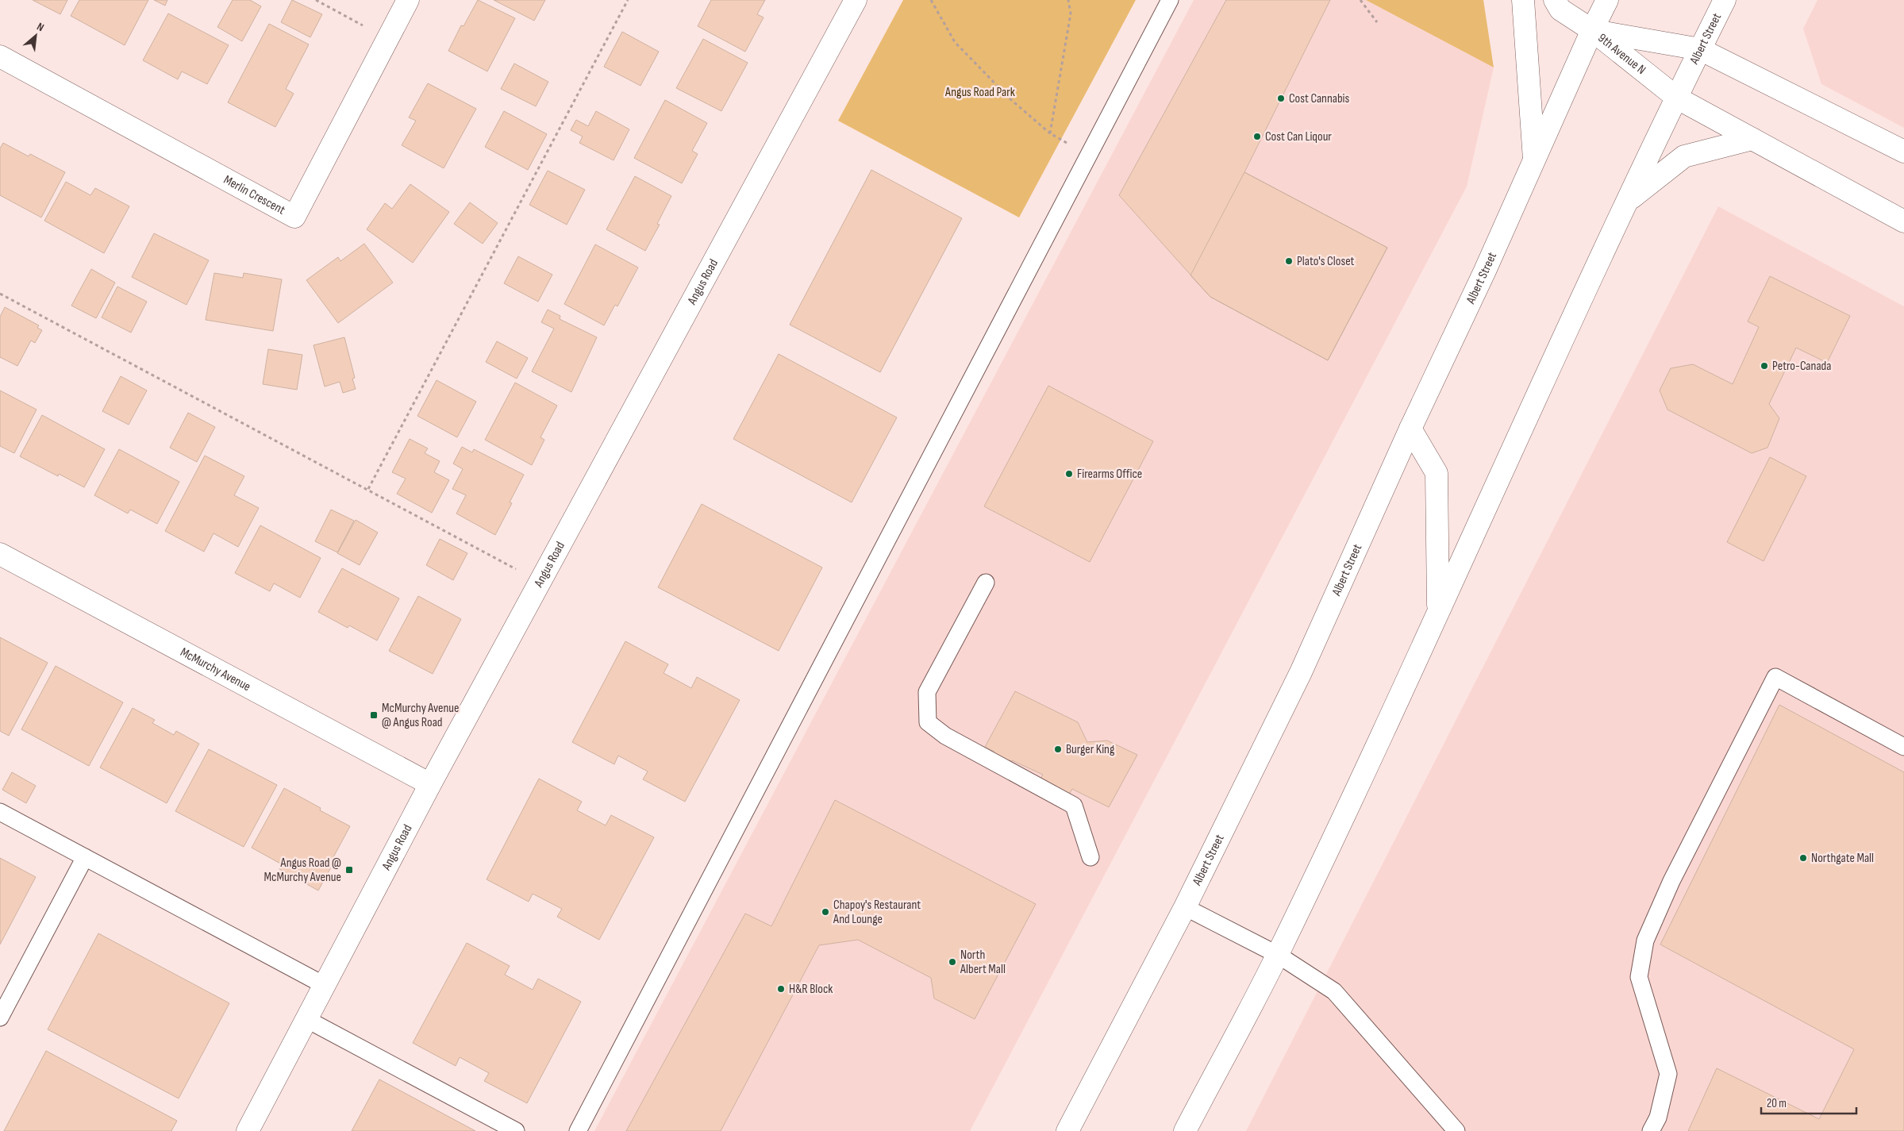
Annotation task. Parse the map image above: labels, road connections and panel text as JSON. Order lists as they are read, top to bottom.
{
  "streets": {
    "main road": [
      "Albert Street",
      "9th Avenue N",
      "Merlin Crescent",
      "Angus Road",
      "McMurchy Avenue"
    ]
  },
  "crossings": [
    ["Albert Street", "9th Avenue N"],
    ["Angus Road", "McMurchy Avenue"]
  ],
  "parks": ["Angus Road Park"],
  "places": {
    "other": [
      "Cost Cannabis",
      "Cost Can Liqour",
      "Plato's Closet",
      "Petro-Canada",
      "Firearms Office",
      "Burger King",
      "Northgate Mall",
      "Chapoy's Restaurant And Lounge",
      "North Albert Mall",
      "H&R Block"
    ],
    "transit": ["McMurchy Avenue @ Angus Road", "Angus Road @ McMurchy Avenue"]
  },
  "scale_bar": "20 m",
  "north": "top right"
}
